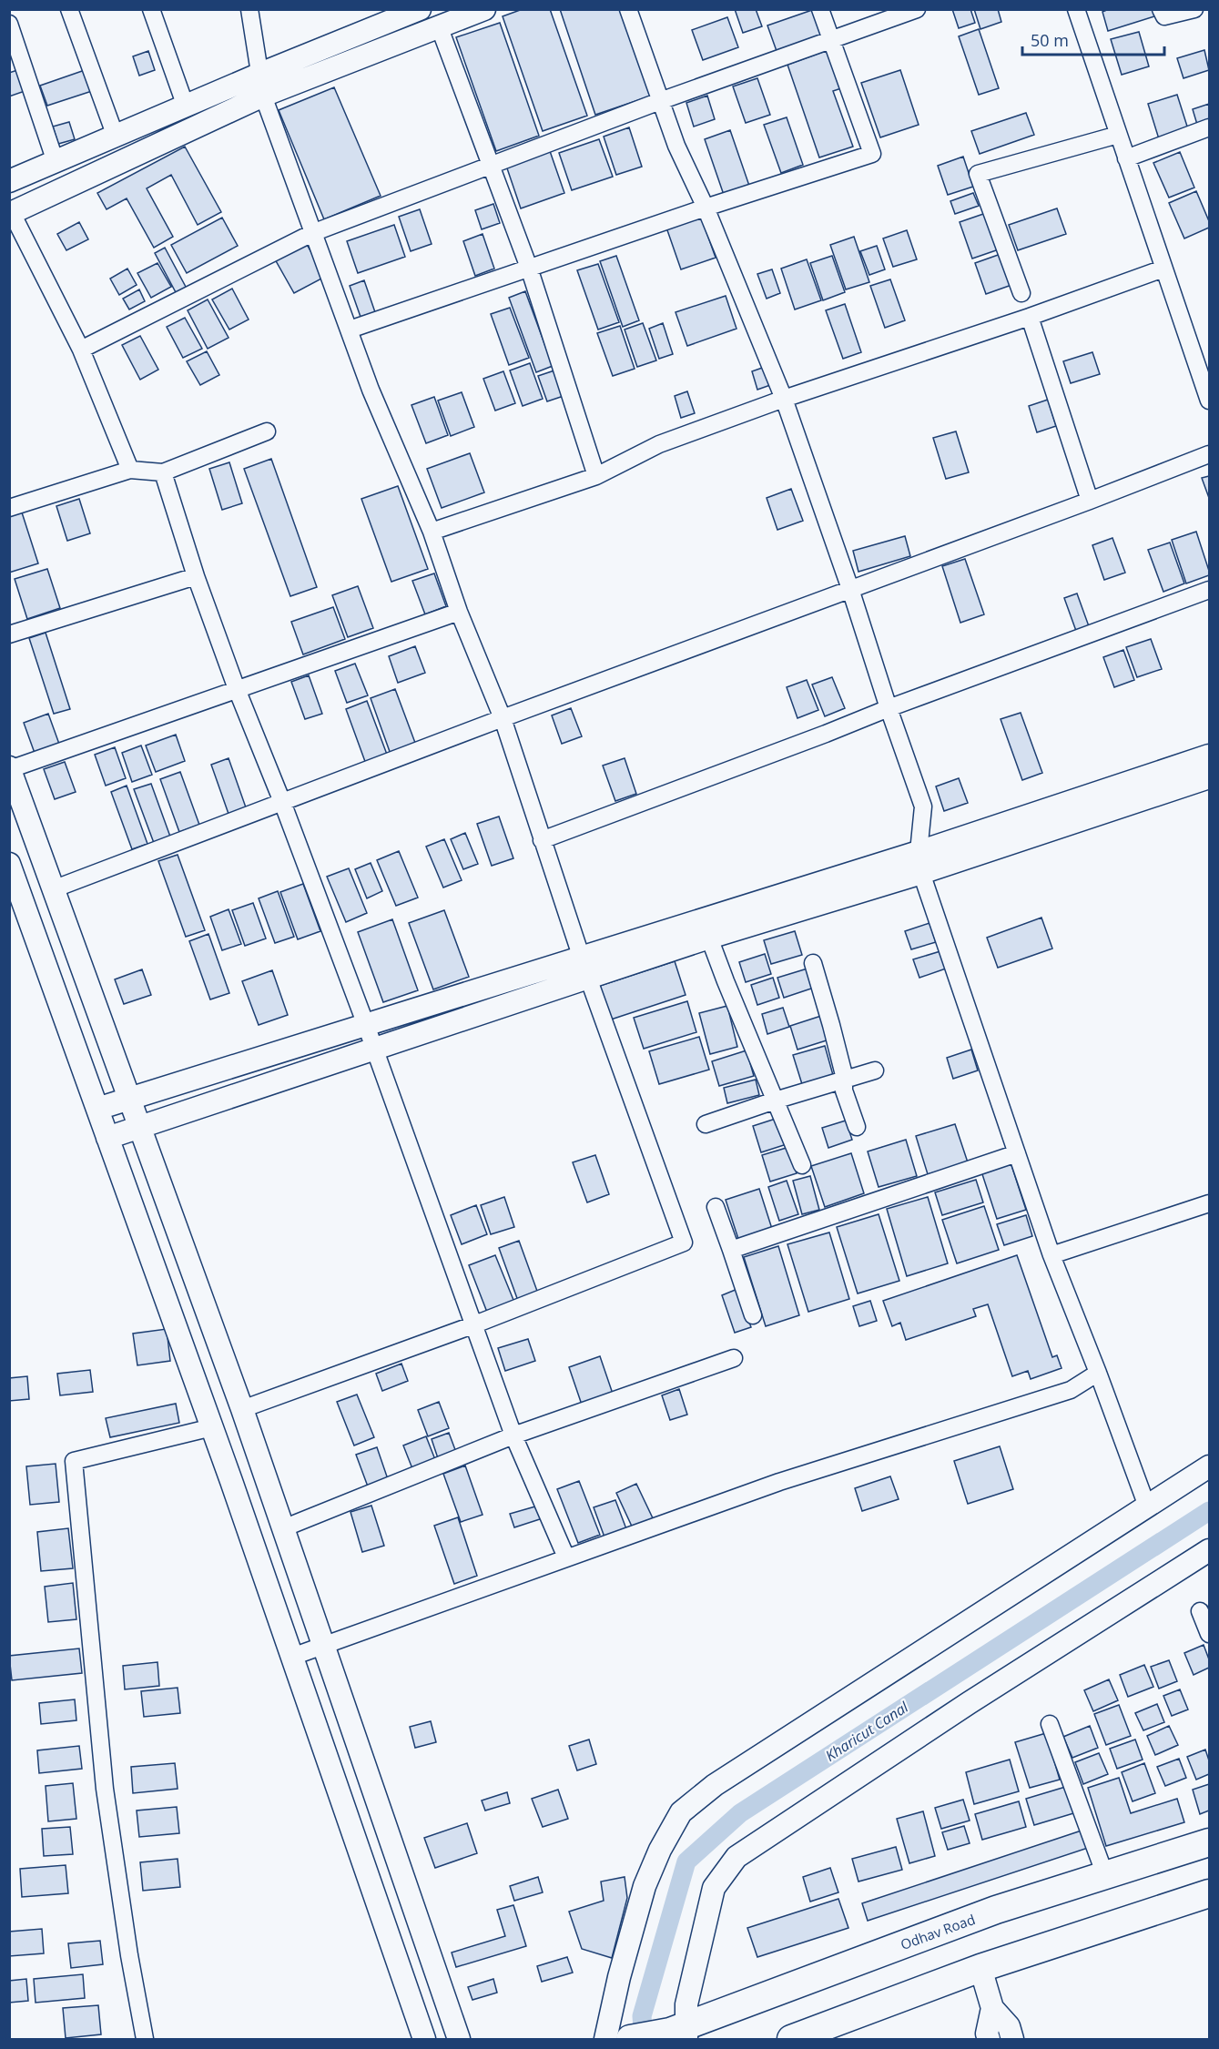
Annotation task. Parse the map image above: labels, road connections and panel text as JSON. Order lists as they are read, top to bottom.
{
  "streets": {
    "main road": ["Odhav Road"]
  },
  "water": ["Kharicut Canal"],
  "scale_bar": "50 m"
}
